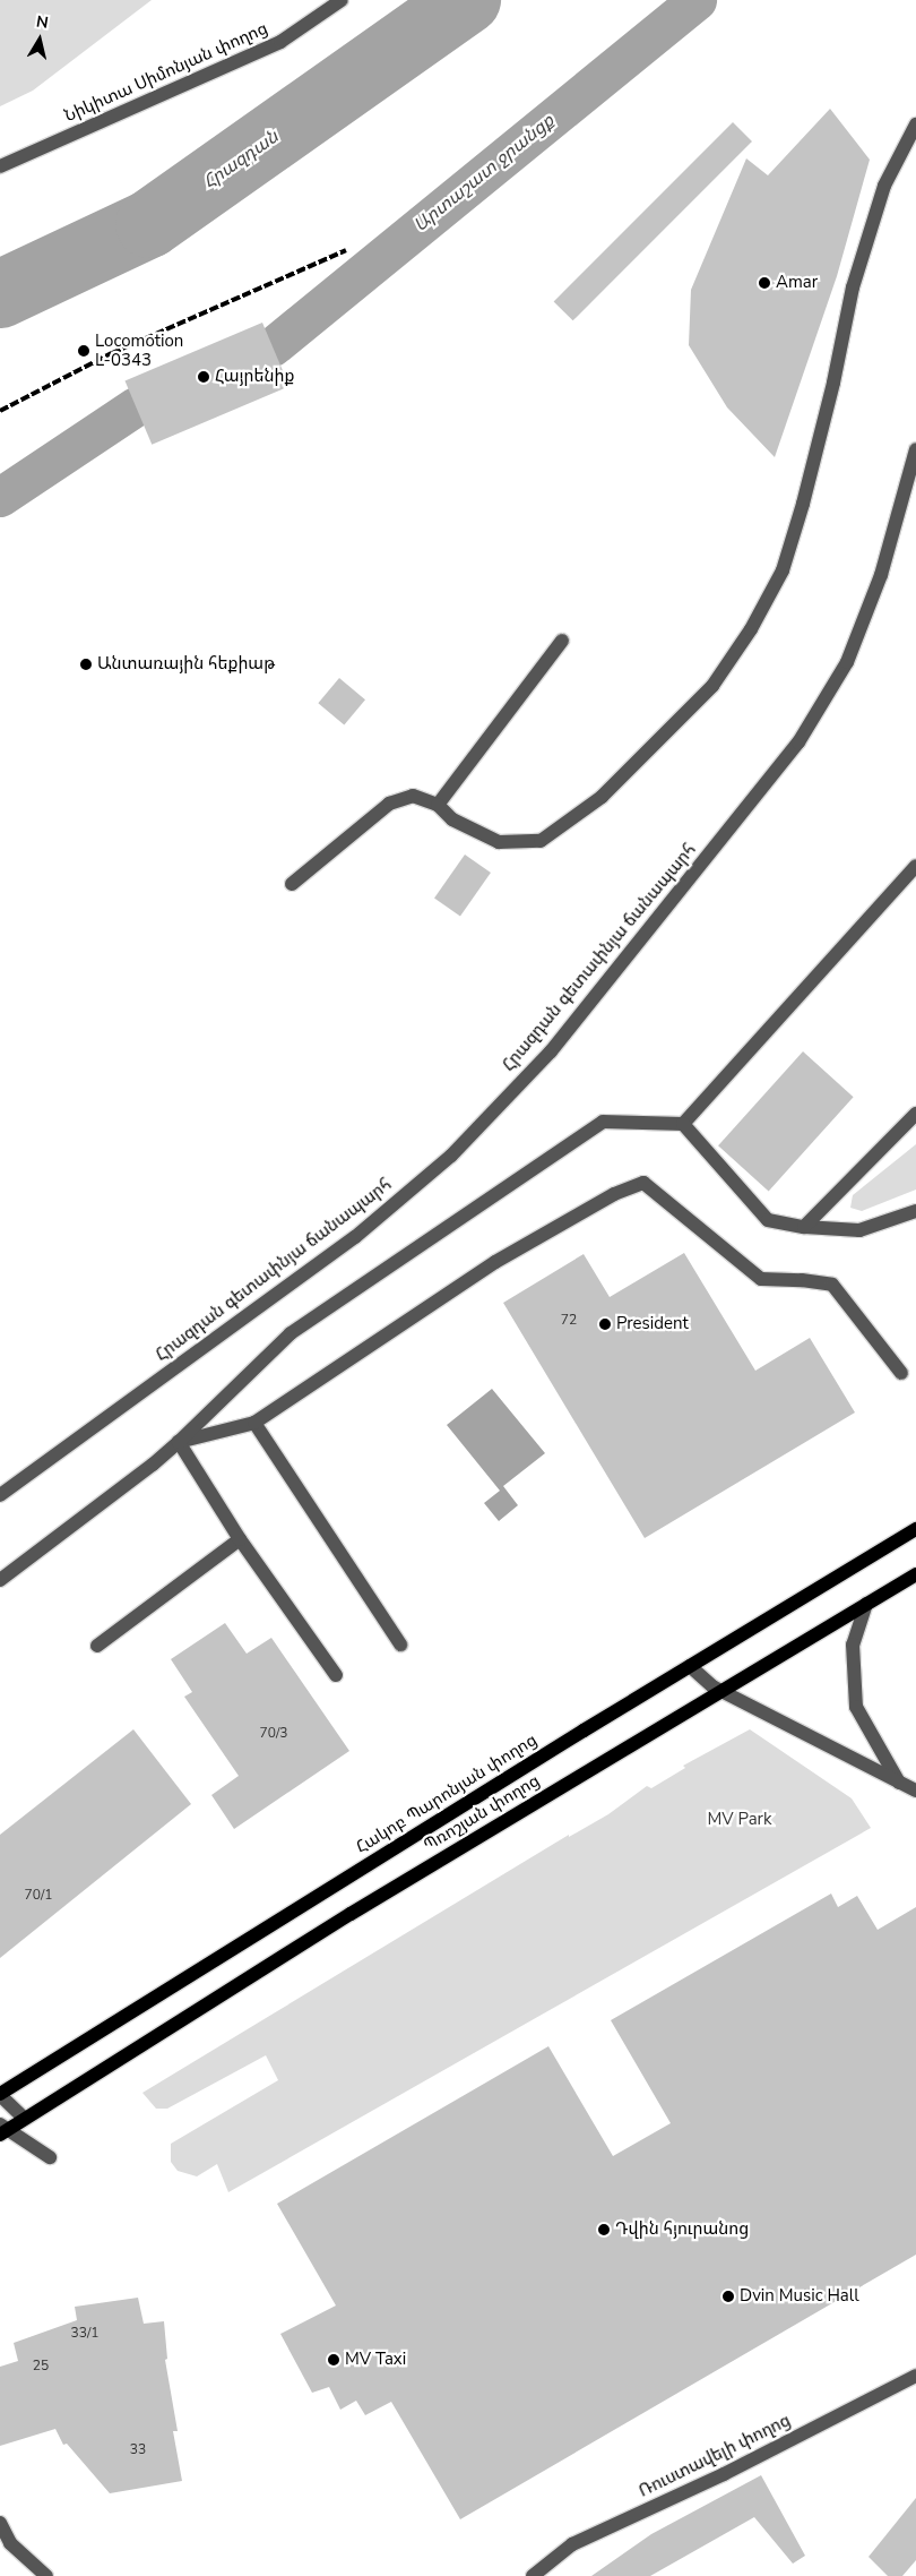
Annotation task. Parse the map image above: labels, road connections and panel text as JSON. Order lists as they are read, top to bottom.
{
  "streets": {
    "main road": ["Հակոբ Պարոնյան փողոց", "Պռոշյան փողոց"],
    "street": ["Նիկիտա Սիմոնյան փողոց", "Հրազդան գետափնյա ճանապարհ", "Ռուստավելի փողոց"]
  },
  "water": ["Հրազդան", "Արտաշատ ջրանցք"],
  "parks": ["MV Park"],
  "places": [
    "Amar",
    "Locomotion L-0343",
    "Հայրենիք",
    "Անտառային հեքիաթ",
    "President",
    "Դվին հյուրանոց",
    "Dvin Music Hall",
    "MV Taxi"
  ],
  "house_numbers": [
    "72",
    "70/3",
    "70/1",
    "33/1",
    "25",
    "33"
  ],
  "north": "top"
}
